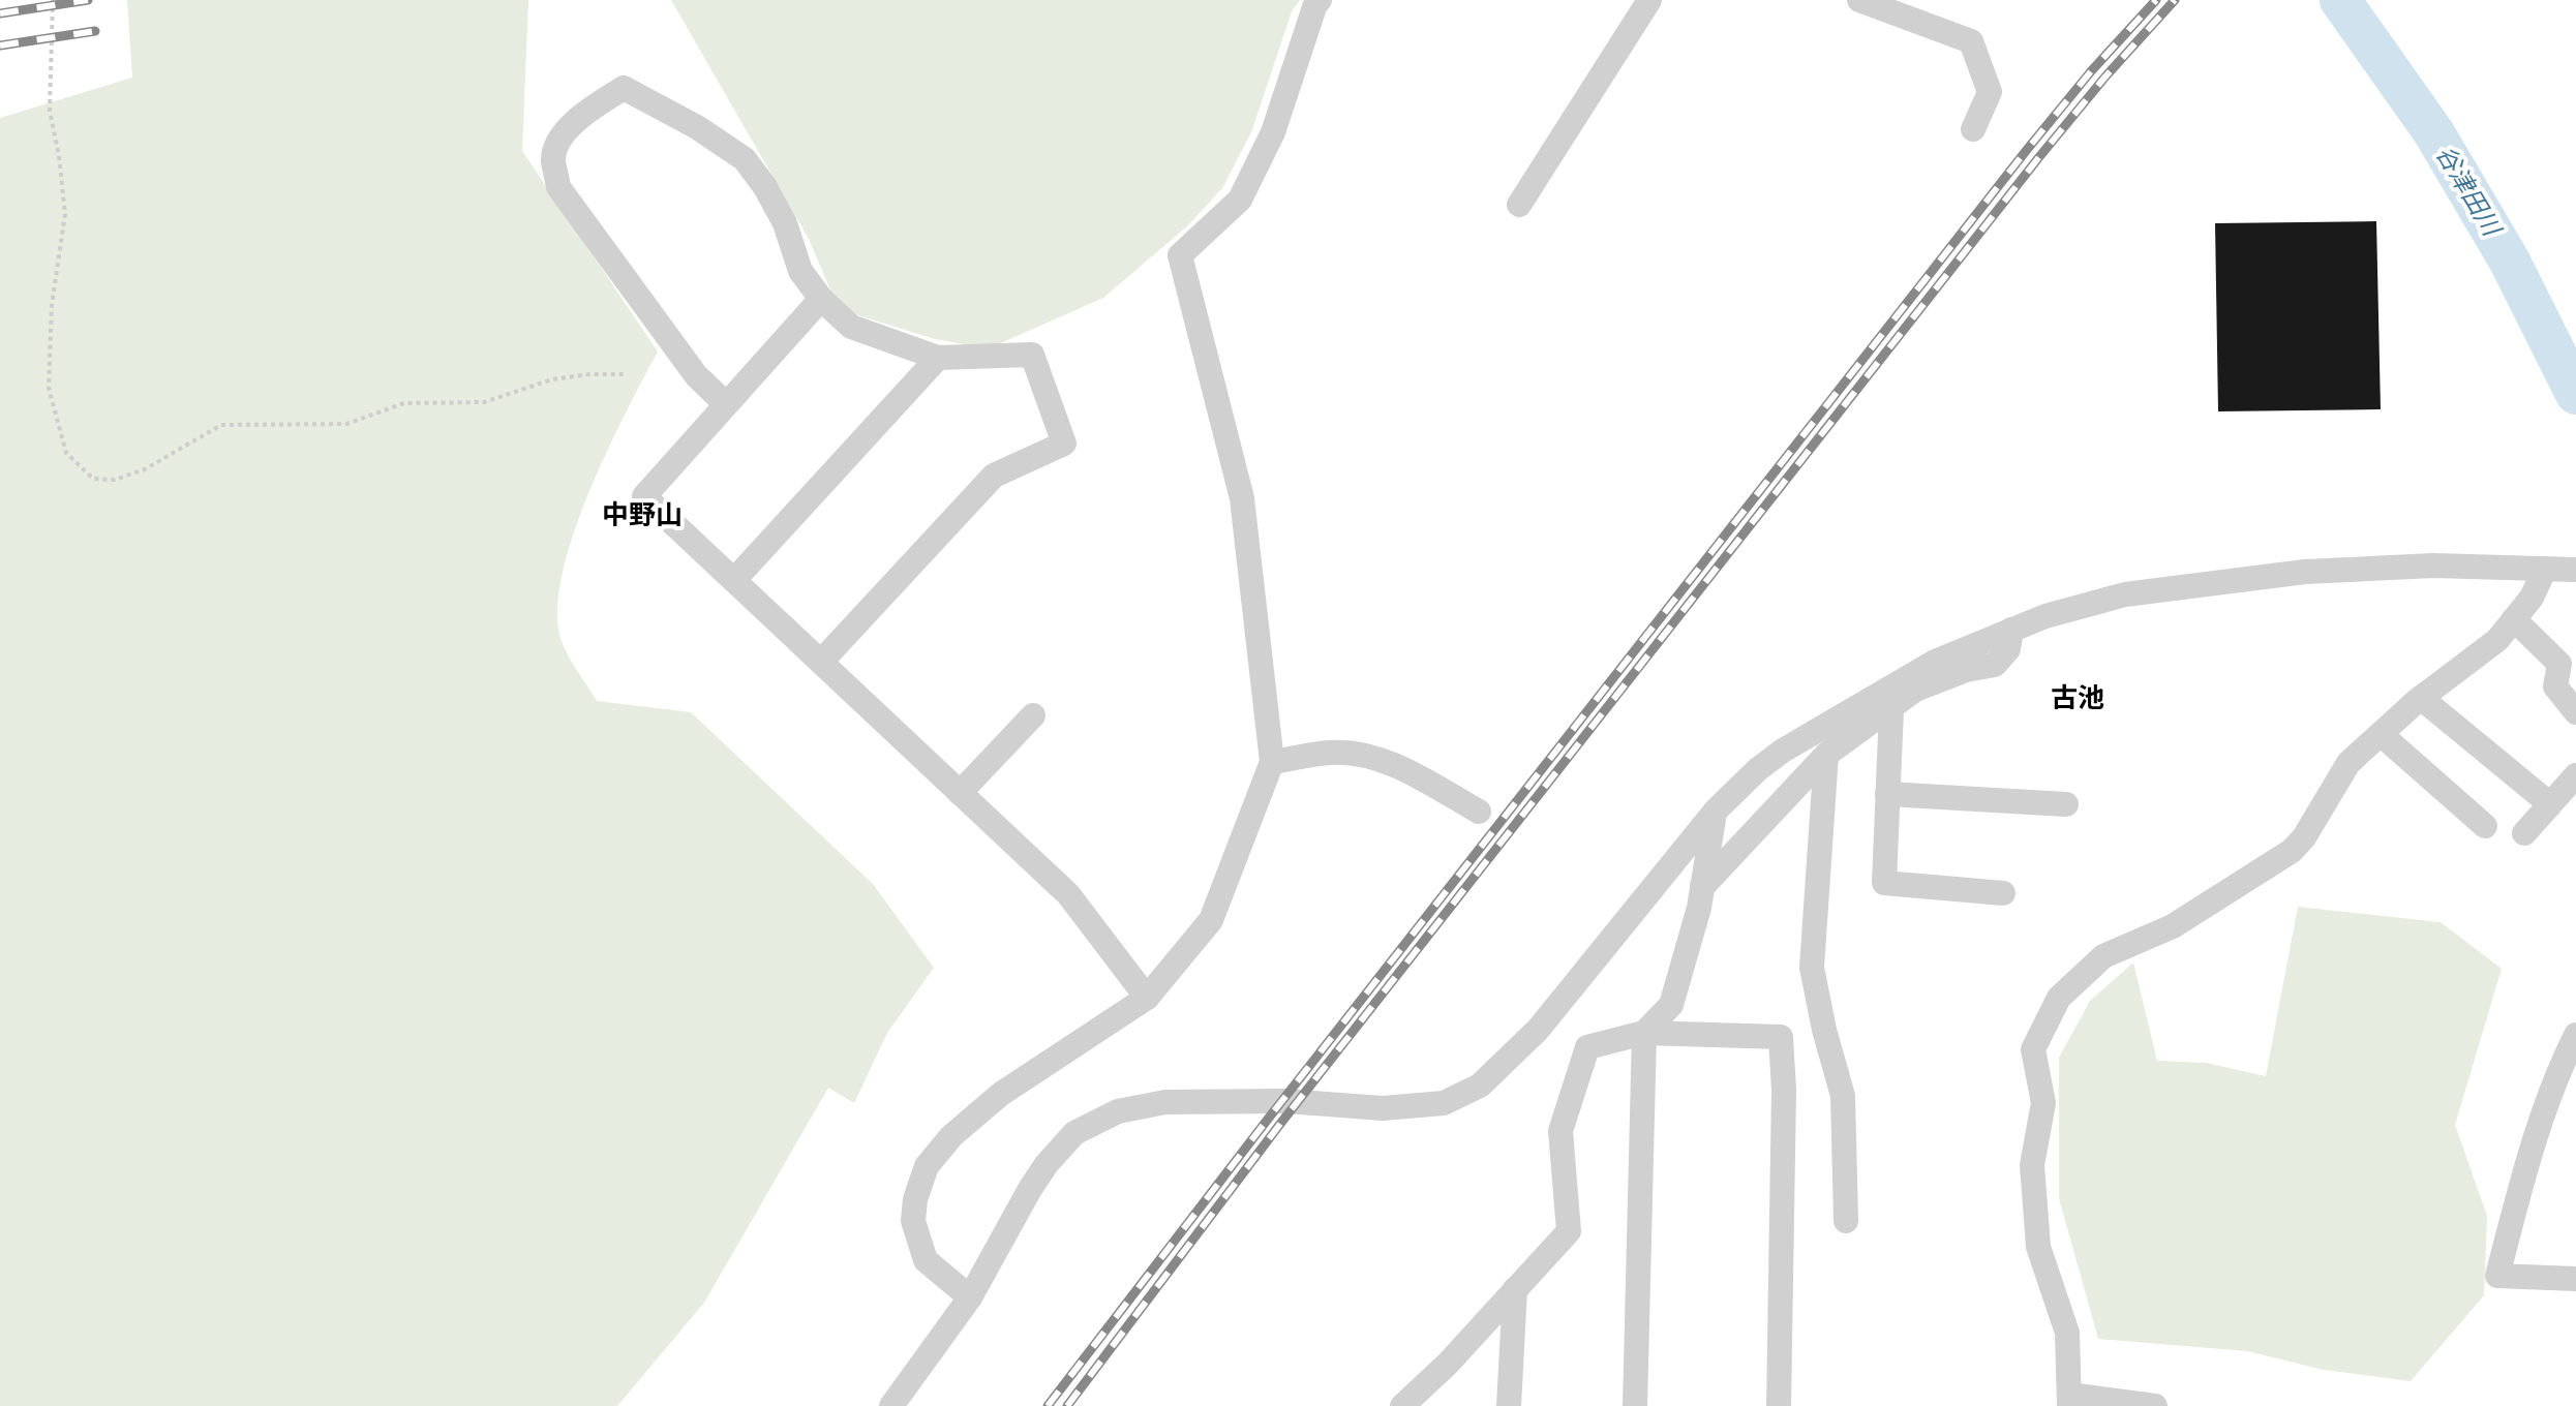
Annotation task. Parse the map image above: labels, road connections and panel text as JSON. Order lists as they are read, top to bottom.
{
  "districts": ["中野山", "古池"],
  "water": ["谷津田川"]
}
